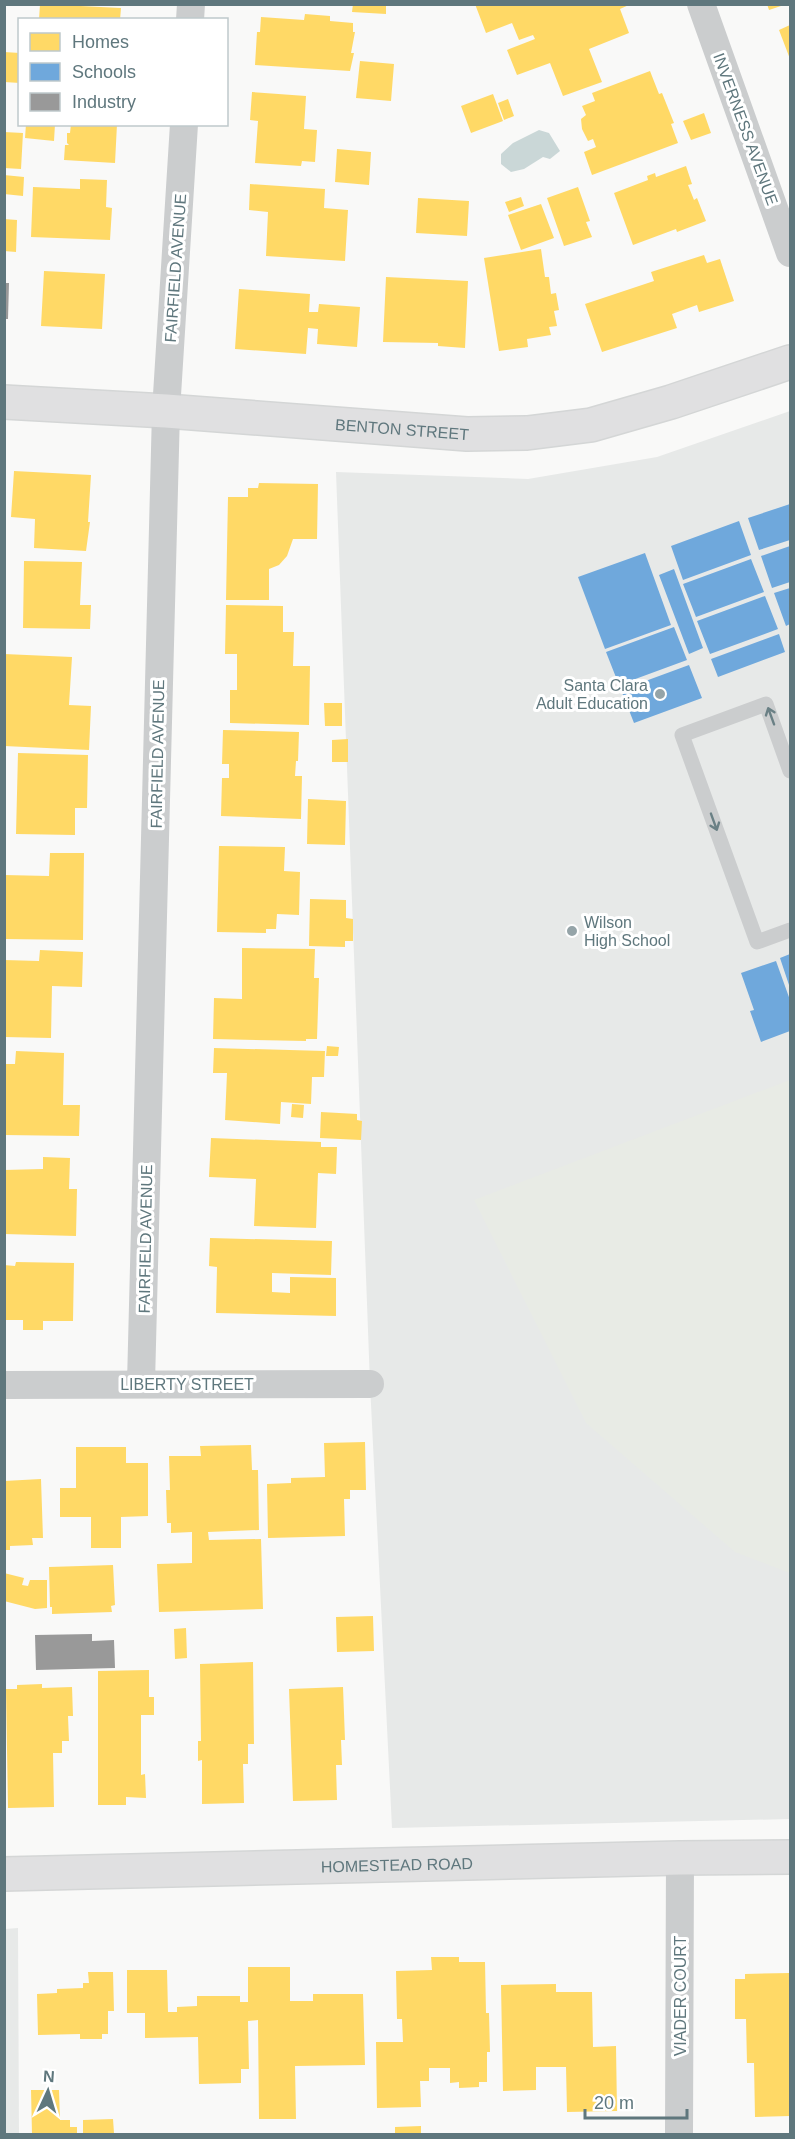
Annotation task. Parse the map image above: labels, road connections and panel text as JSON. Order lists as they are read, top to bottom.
{
  "streets": {
    "main road": ["BENTON STREET", "HOMESTEAD ROAD"],
    "street": [
      "INVERNESS AVENUE",
      "FAIRFIELD AVENUE",
      "LIBERTY STREET",
      "VIADER COURT"
    ]
  },
  "crossings": [
    ["FAIRFIELD AVENUE", "BENTON STREET"],
    ["FAIRFIELD AVENUE", "LIBERTY STREET"],
    ["HOMESTEAD ROAD", "VIADER COURT"]
  ],
  "places": ["Santa Clara Adult Education", "Wilson High School"],
  "legend": ["Homes", "Schools", "Industry"],
  "scale_bar": "20 m",
  "north": "top"
}
